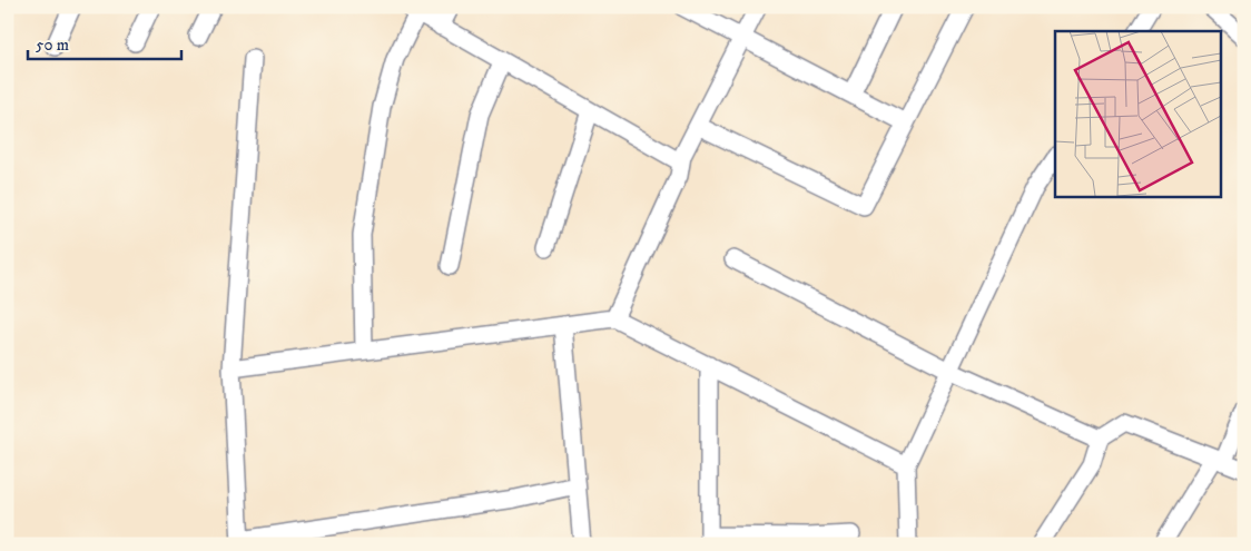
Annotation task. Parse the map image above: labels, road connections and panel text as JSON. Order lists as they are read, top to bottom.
{
  "scale_bar": "50 m"
}
